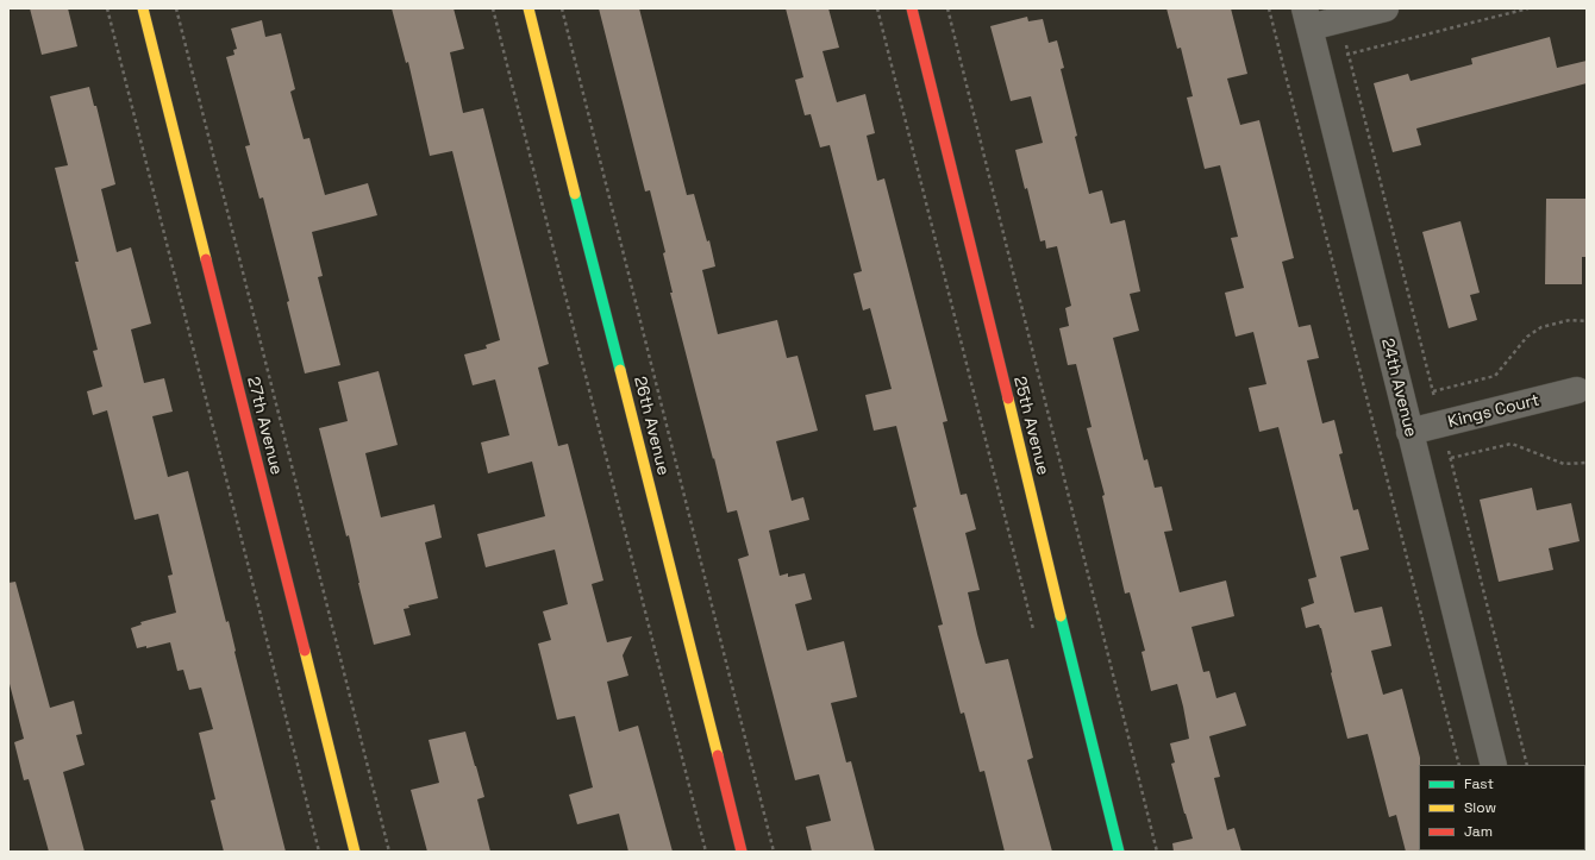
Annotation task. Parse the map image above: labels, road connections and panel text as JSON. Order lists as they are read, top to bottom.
{
  "streets": {
    "street": [
      "24th Avenue",
      "Kings Court",
      "27th Avenue",
      "26th Avenue",
      "25th Avenue"
    ]
  },
  "crossings": [
    ["24th Avenue", "Kings Court"]
  ],
  "legend": ["Fast", "Slow", "Jam"]
}
